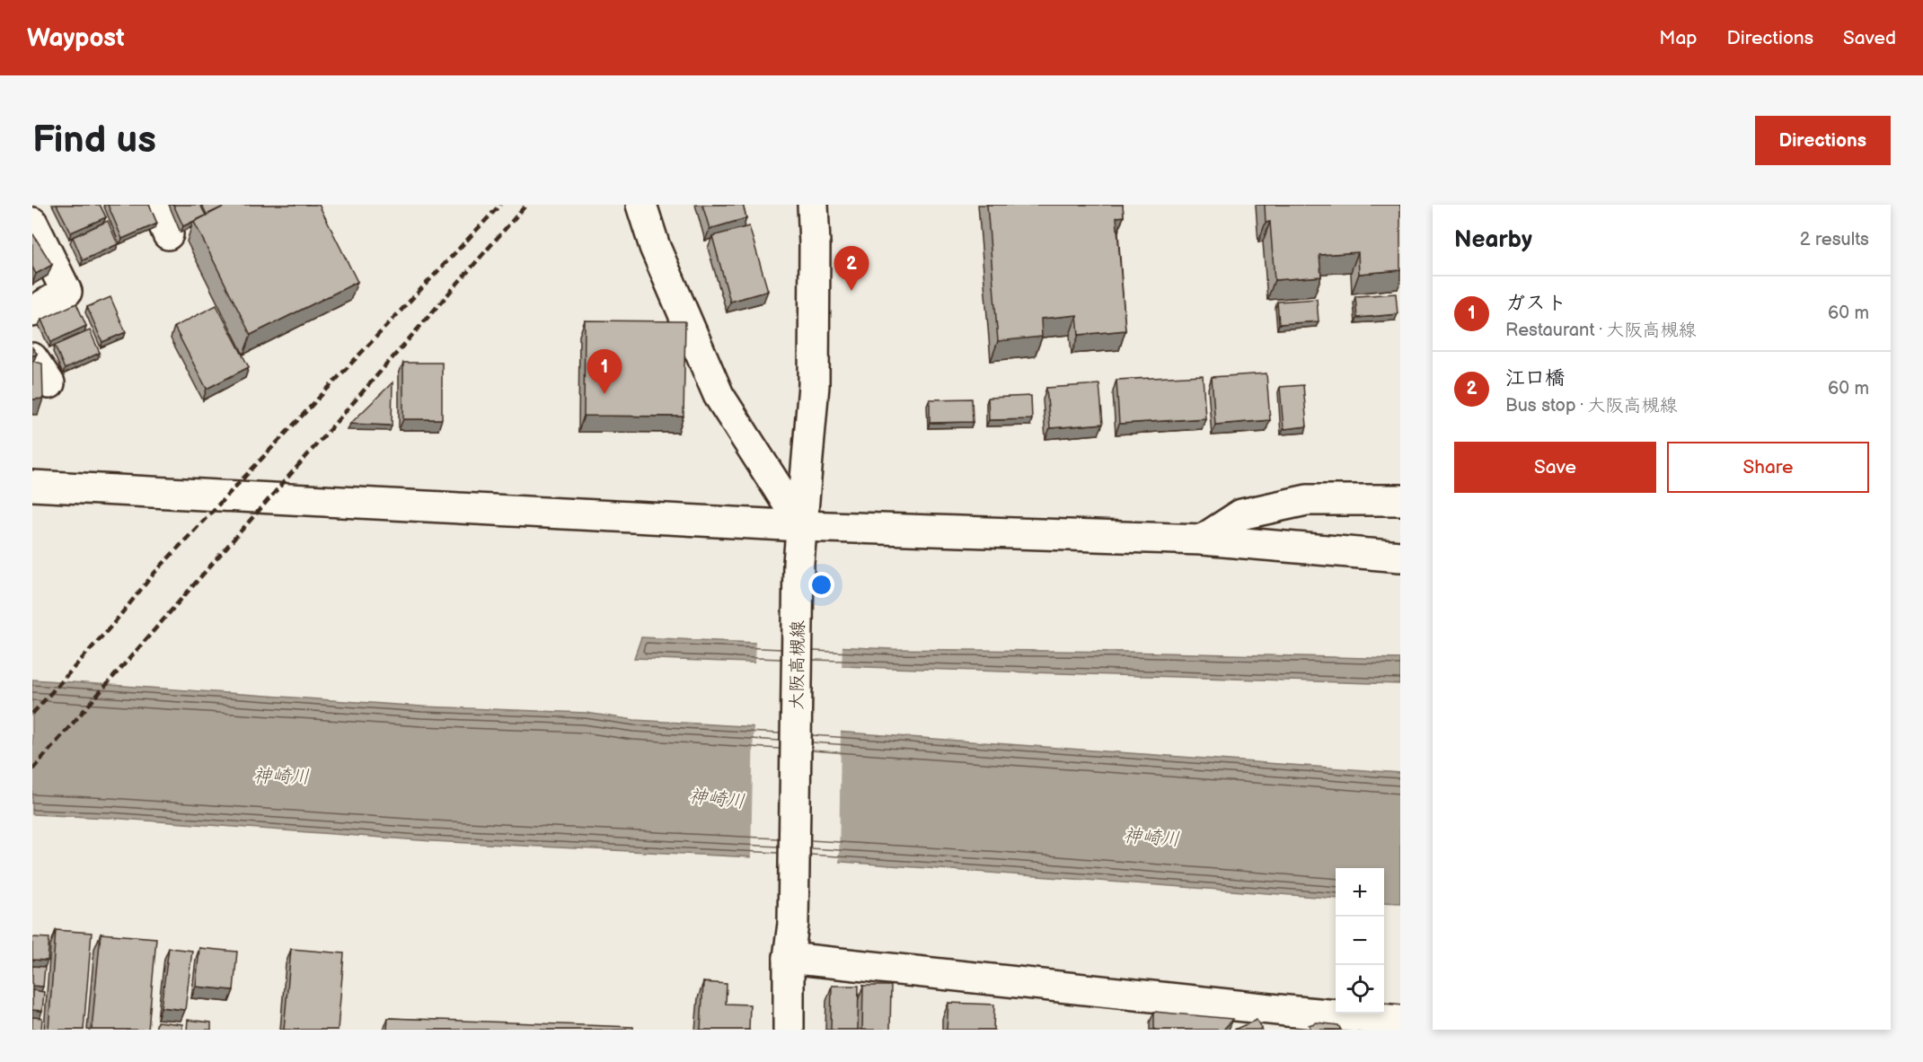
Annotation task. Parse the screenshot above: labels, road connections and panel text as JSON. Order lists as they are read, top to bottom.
{
  "streets": {
    "street": ["大阪高槻線"]
  },
  "water": ["神崎川"],
  "page": {
    "header": "Waypost",
    "nav": ["Map", "Directions", "Saved"],
    "buttons": [
      "Directions",
      ["Save", "Share"]
    ],
    "title": "Find us",
    "heading": ["Nearby", "2 results"],
    "pins": ["2", "1"],
    "list": [
      {
        "mark": "1",
        "name": "ガスト",
        "note": "Restaurant · 大阪高槻線",
        "value": "60 m"
      },
      {
        "mark": "2",
        "name": "江口橋",
        "note": "Bus stop · 大阪高槻線",
        "value": "60 m"
      }
    ],
    "map_buttons": ["+", "−"]
  }
}
